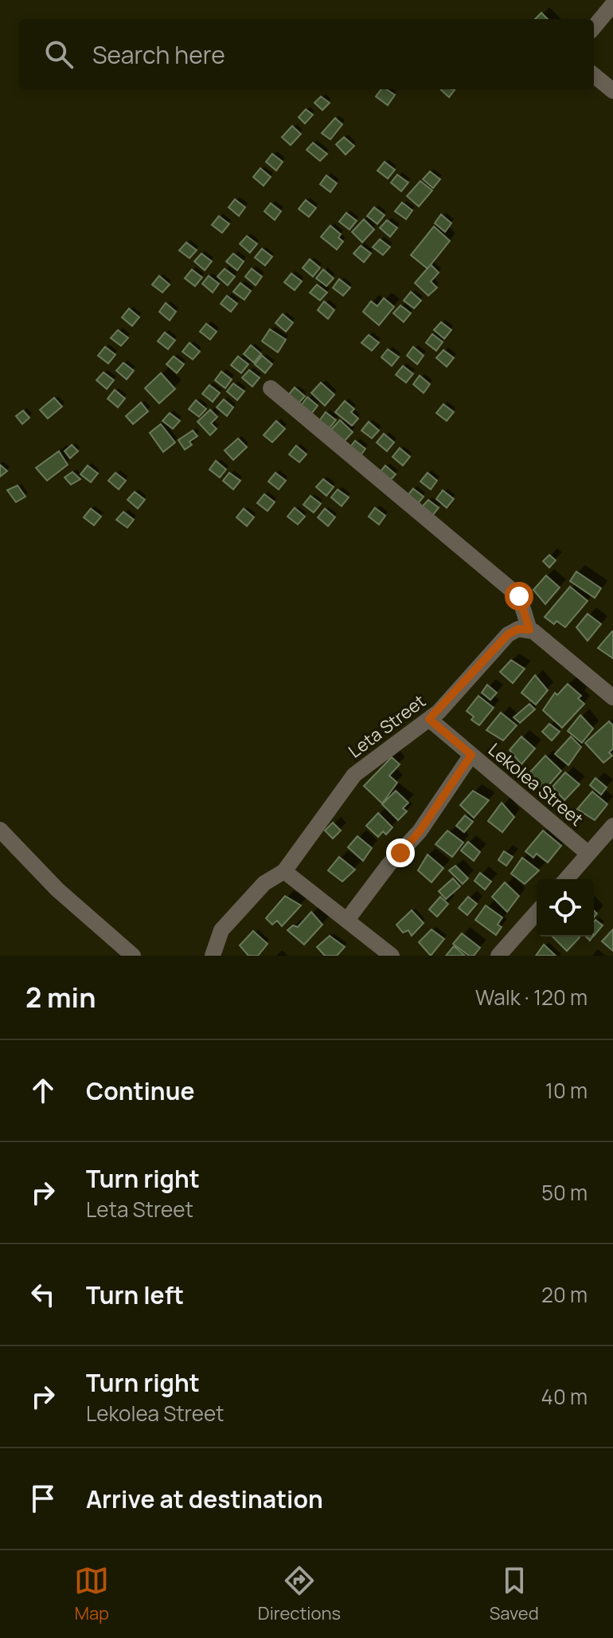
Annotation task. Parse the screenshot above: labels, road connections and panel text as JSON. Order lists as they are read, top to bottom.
{
  "streets": {
    "street": ["Leta Street", "Lekolea Street"]
  },
  "page": {
    "search": "Search here",
    "heading": ["2 min", "Walk · 120 m"],
    "list": [
      ["Continue", "10 m"],
      ["Turn right", "Leta Street", "50 m"],
      ["Turn left", "20 m"],
      ["Turn right", "Lekolea Street", "40 m"],
      "Arrive at destination"
    ],
    "nav": ["Map", "Directions", "Saved"]
  }
}
